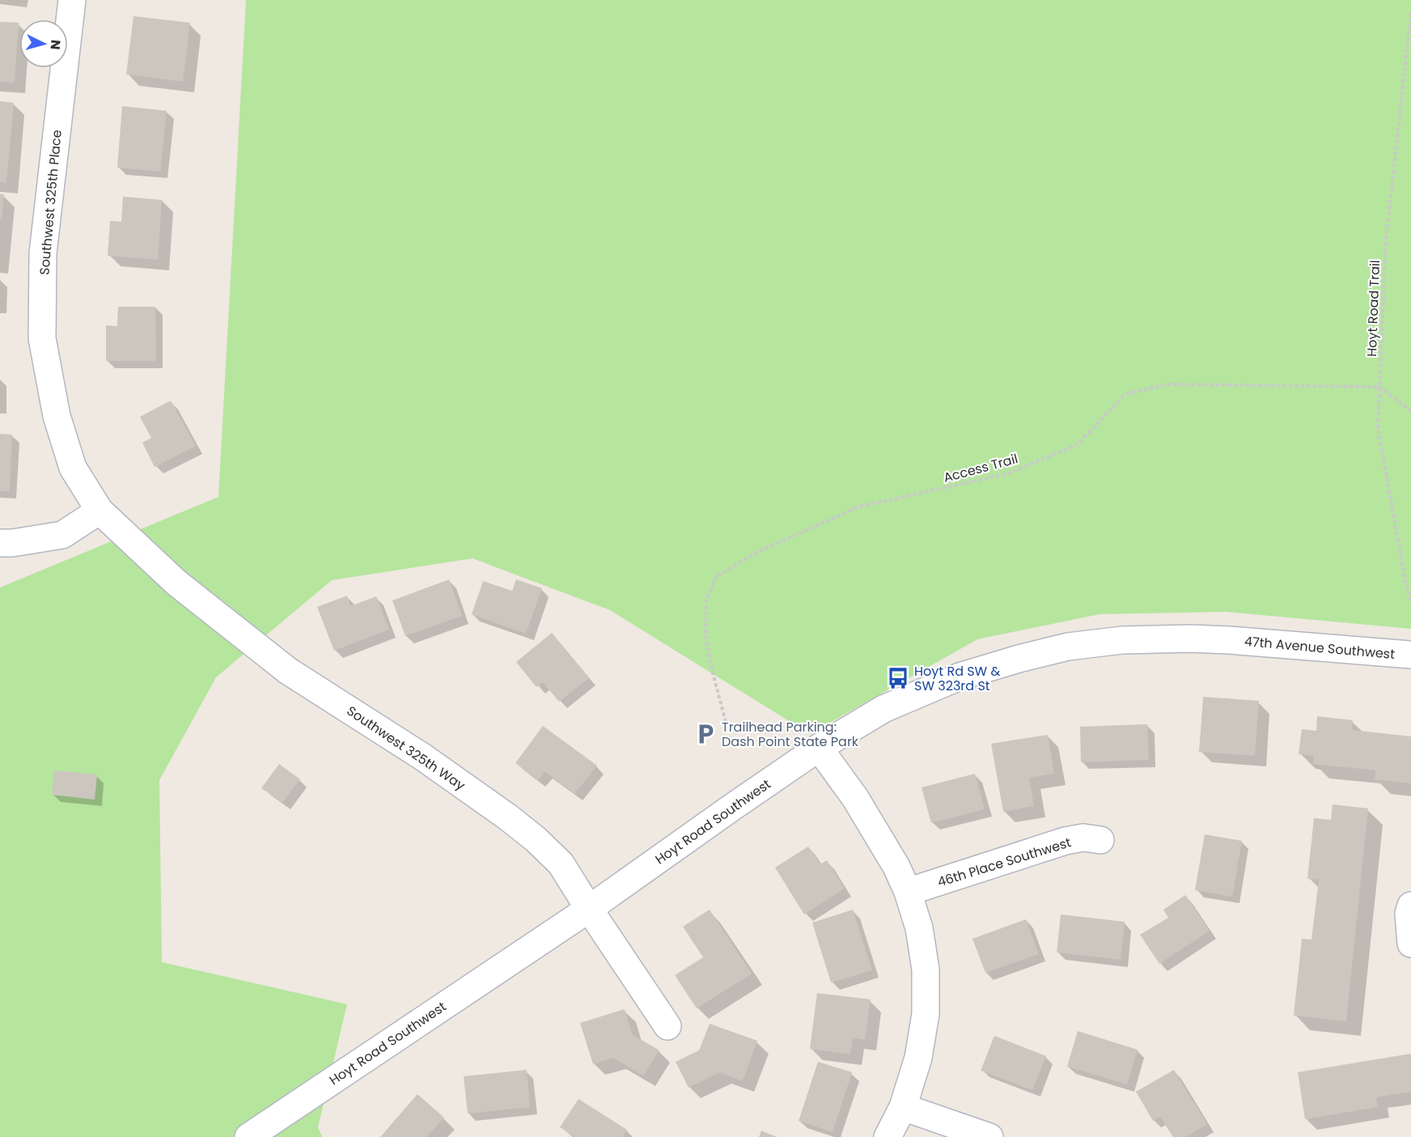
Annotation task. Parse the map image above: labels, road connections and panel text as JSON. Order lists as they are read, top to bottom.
{
  "streets": {
    "street": [
      "Southwest 325th Place",
      "47th Avenue Southwest",
      "Southwest 325th Way",
      "Hoyt Road Southwest",
      "46th Place Southwest"
    ],
    "path": ["Hoyt Road Trail", "Access Trail"]
  },
  "crossings": [
    ["Southwest 325th Place", "Southwest 325th Way"],
    ["Hoyt Road Trail", "Access Trail"],
    ["47th Avenue Southwest", "Hoyt Road Southwest"],
    ["Southwest 325th Way", "Hoyt Road Southwest"]
  ],
  "places": {
    "bus stop": ["Hoyt Rd SW & SW 323rd St"],
    "parking": ["Trailhead Parking: Dash Point State Park"]
  },
  "north": "right"
}
